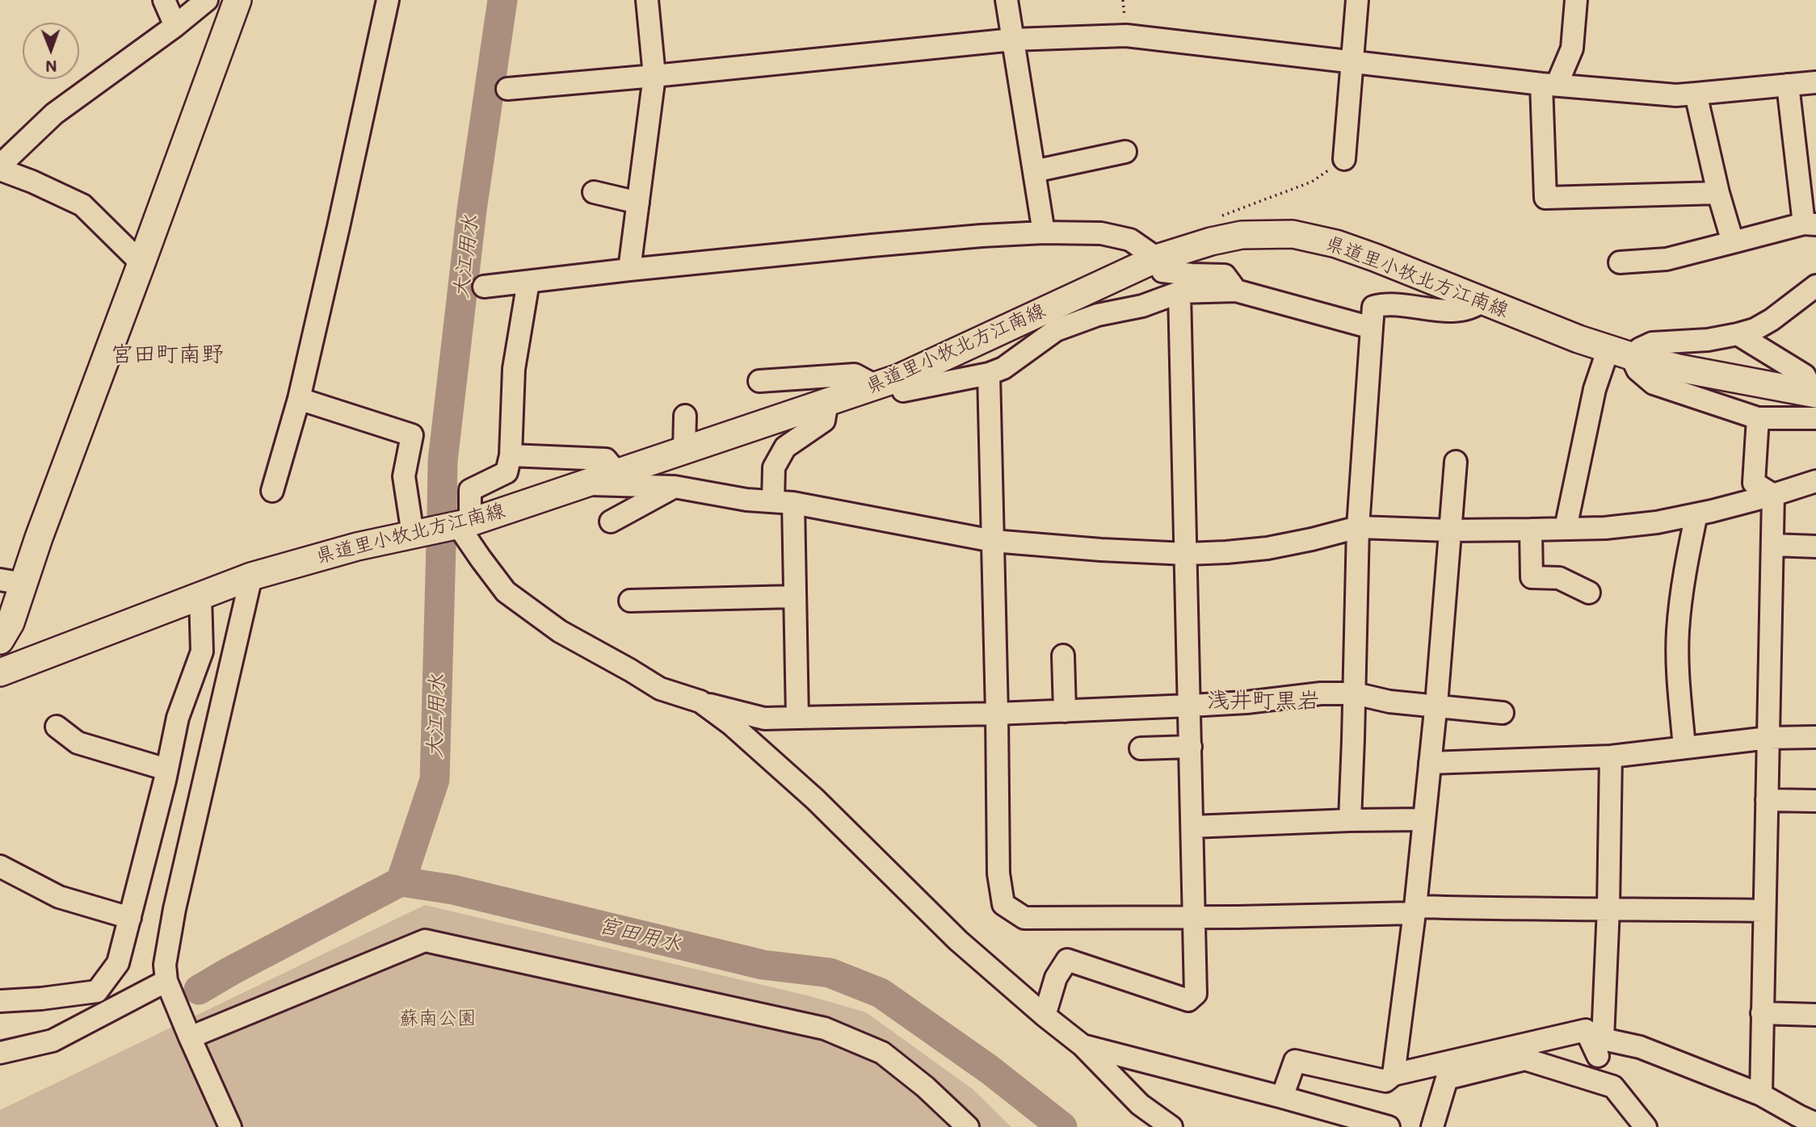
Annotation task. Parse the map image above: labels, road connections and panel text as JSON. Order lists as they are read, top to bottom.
{
  "streets": {
    "main road": ["県道里小牧北方江南線"]
  },
  "districts": ["宮田町南野", "浅井町黒岩"],
  "water": ["大江用水", "宮田用水"],
  "parks": ["蘇南公園"],
  "north": "bottom"
}
